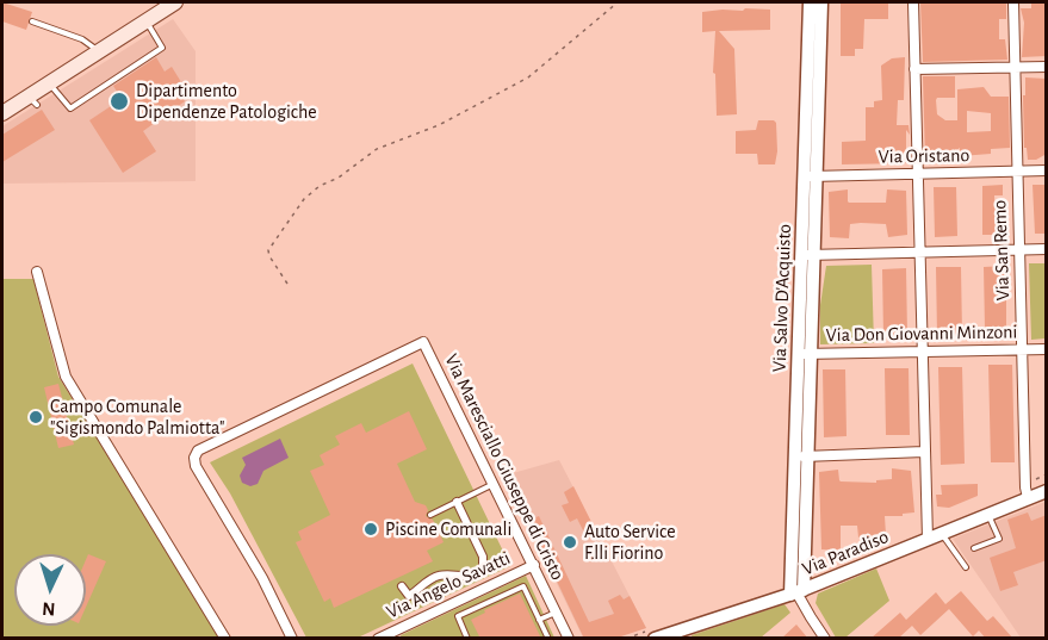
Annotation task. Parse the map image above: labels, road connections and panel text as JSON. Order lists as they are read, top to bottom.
{
  "streets": {
    "street": [
      "Via Oristano",
      "Via San Remo",
      "Via Salvo D'Acquisto",
      "Via Don Giovanni Minzoni",
      "Via Maresciallo Giuseppe di Cristo",
      "Via Paradiso",
      "Via Angelo Savatti"
    ]
  },
  "crossings": [
    ["Via Oristano", "Via San Remo"],
    ["Via Oristano", "Via Salvo D'Acquisto"],
    ["Via San Remo", "Via Don Giovanni Minzoni"],
    ["Via San Remo", "Via Paradiso"],
    ["Via Salvo D'Acquisto", "Via Don Giovanni Minzoni"],
    ["Via Salvo D'Acquisto", "Via Paradiso"],
    ["Via Maresciallo Giuseppe di Cristo", "Via Angelo Savatti"]
  ],
  "places": [
    "Dipartimento Dipendenze Patologiche",
    "Campo Comunale \"Sigismondo Palmiotta\"",
    "Piscine Comunali",
    "Auto Service F.lli Fiorino"
  ],
  "north": "bottom"
}
